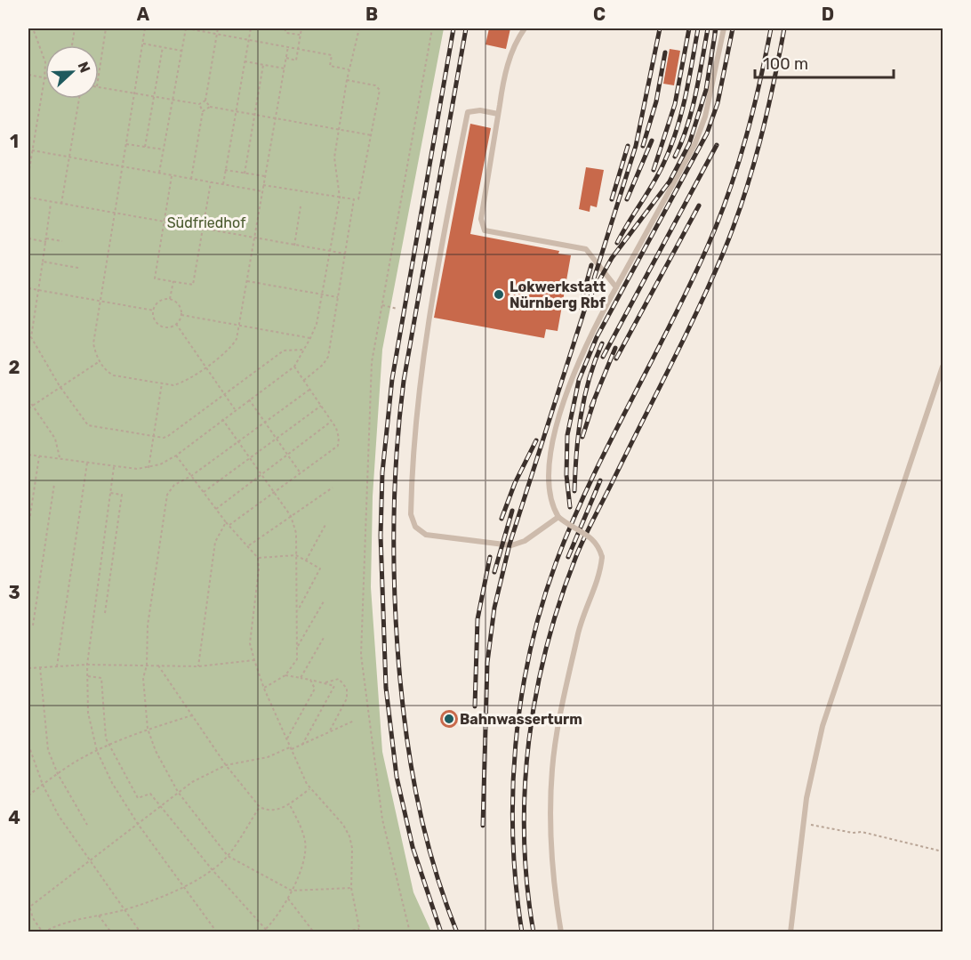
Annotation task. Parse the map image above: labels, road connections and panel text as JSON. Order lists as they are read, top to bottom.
{
  "parks": ["Südfriedhof"],
  "places": ["Lokwerkstatt Nürnberg Rbf", "Bahnwasserturm"],
  "scale_bar": "100 m",
  "north": "right",
  "grid": {
    "columns": [
      "A",
      "B",
      "C",
      "D"
    ],
    "rows": [
      "1",
      "2",
      "3",
      "4"
    ]
  }
}
